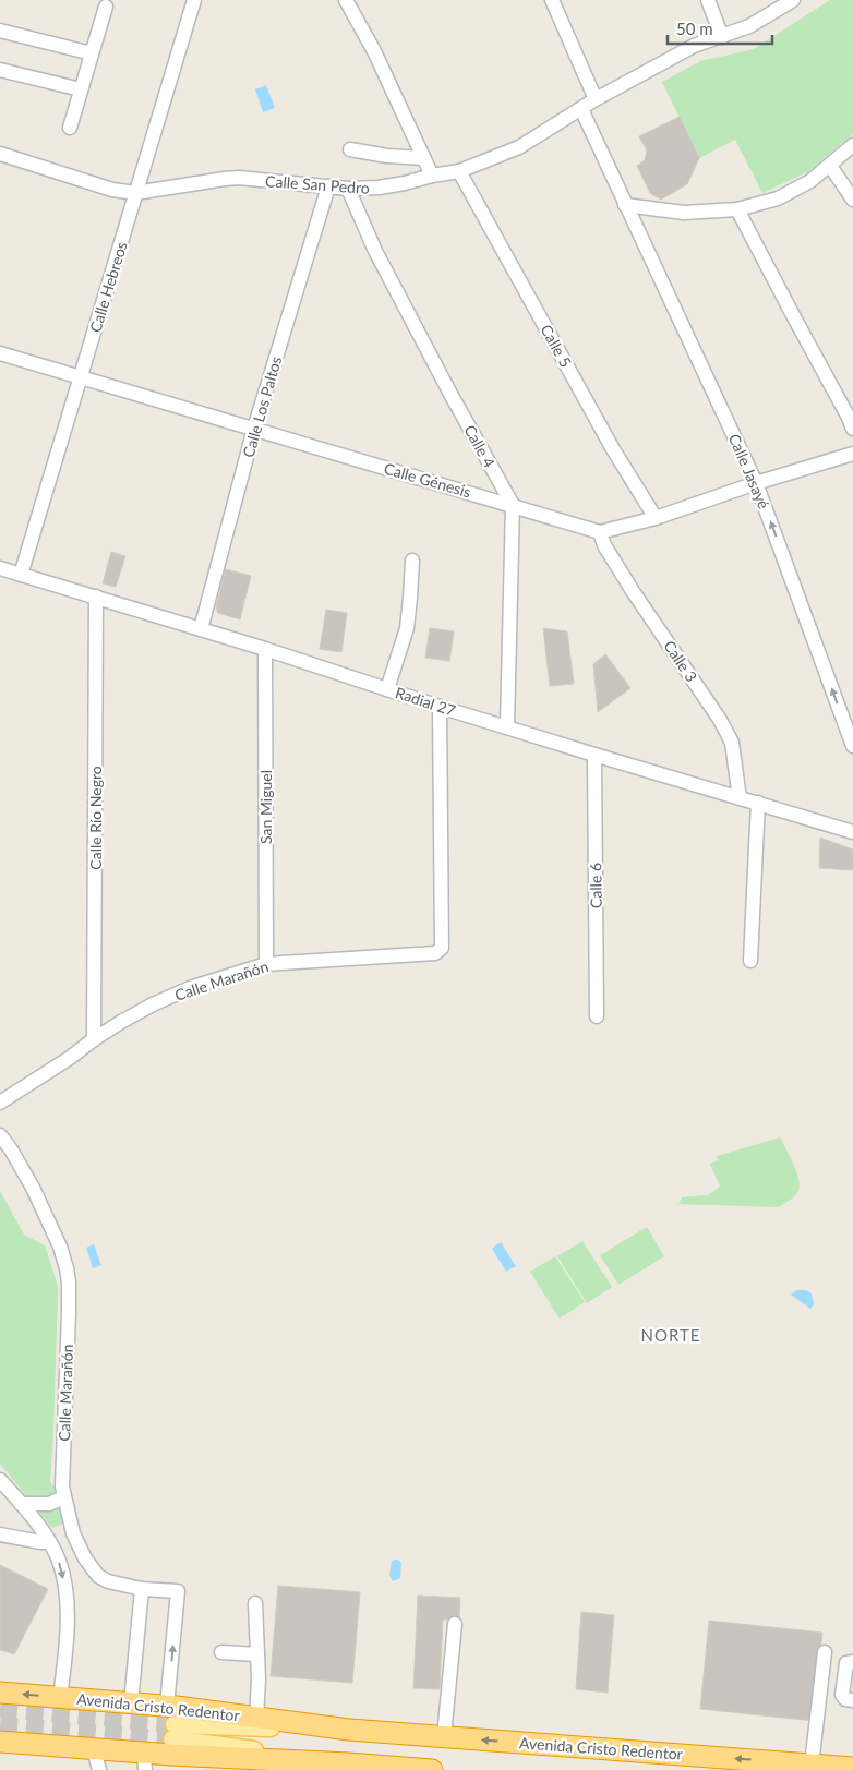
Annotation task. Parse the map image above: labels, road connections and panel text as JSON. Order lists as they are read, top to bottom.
{
  "streets": {
    "highway": ["Avenida Cristo Redentor"],
    "street": [
      "Calle San Pedro",
      "Calle Hebreos",
      "Calle 5",
      "Calle Los Paltos",
      "Calle 4",
      "Calle Jasayé",
      "Calle Génesis",
      "Calle 3",
      "Radial 27",
      "San Miguel",
      "Calle Río Negro",
      "Calle 6",
      "Calle Marañón"
    ]
  },
  "crossings": [
    ["Calle San Pedro", "Calle Hebreos"],
    ["Calle San Pedro", "Calle 5"],
    ["Calle San Pedro", "Calle Los Paltos"],
    ["Calle San Pedro", "Calle 4"],
    ["Calle San Pedro", "Calle Jasayé"],
    ["Calle Hebreos", "Calle Génesis"],
    ["Calle Hebreos", "Radial 27"],
    ["Calle Los Paltos", "Calle Génesis"],
    ["Calle Los Paltos", "Radial 27"],
    ["Calle 4", "Calle Génesis"],
    ["Calle Génesis", "Calle 3"],
    ["Calle 3", "Radial 27"],
    ["Radial 27", "San Miguel"],
    ["Radial 27", "Calle Río Negro"],
    ["Radial 27", "Calle 6"],
    ["Radial 27", "Calle Marañón"],
    ["San Miguel", "Calle Marañón"],
    ["Calle Río Negro", "Calle Marañón"],
    ["Calle Marañón", "Avenida Cristo Redentor"]
  ],
  "one_way": ["Calle Jasayé"],
  "districts": ["NORTE"],
  "scale_bar": "50 m"
}
